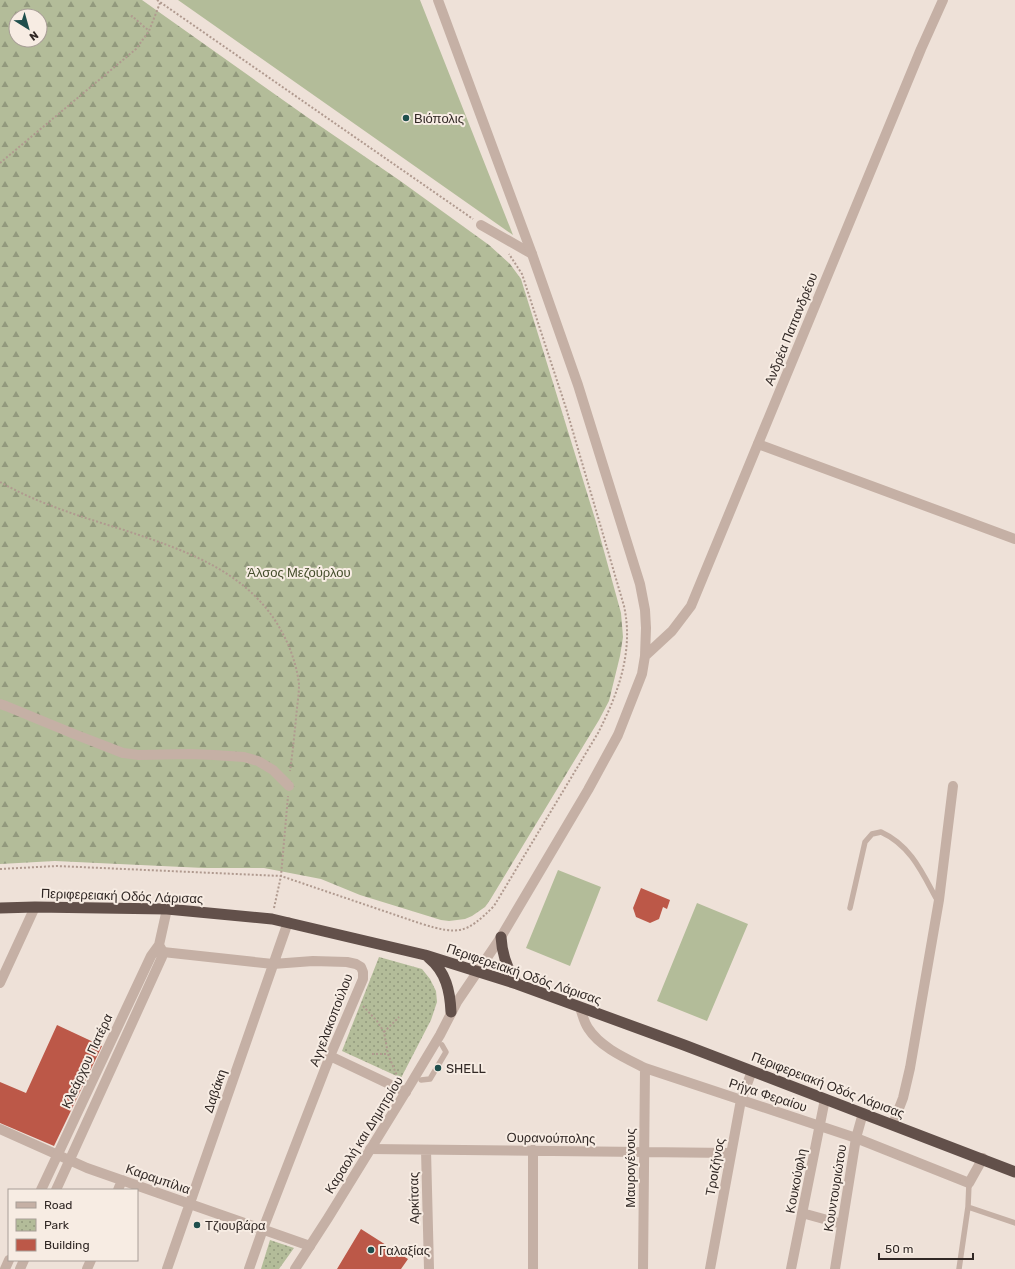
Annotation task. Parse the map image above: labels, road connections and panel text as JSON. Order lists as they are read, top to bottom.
{
  "streets": {
    "highway": ["Περιφερειακή Οδός Λάρισας"],
    "street": [
      "Ανδρέα Παπανδρέου",
      "Αγγελακοπούλου",
      "Κλεάρχου Πατέρα",
      "Δαβάκη",
      "Ρήγα Φεραίου",
      "Καραολή και Δημητρίου",
      "Ουρανούπολης",
      "Τρoιζήνος",
      "Μαυρογένους",
      "Καραμπίλια",
      "Κουκούφλη",
      "Κουντουριώτου",
      "Αρκίτσας"
    ]
  },
  "crossings": [
    ["Ανδρέα Παπανδρέου", "Καραολή και Δημητρίου"],
    ["Περιφερειακή Οδός Λάρισας", "Κλεάρχου Πατέρα"],
    ["Περιφερειακή Οδός Λάρισας", "Δαβάκη"],
    ["Περιφερειακή Οδός Λάρισας", "Ρήγα Φεραίου"],
    ["Περιφερειακή Οδός Λάρισας", "Καραολή και Δημητρίου"],
    ["Περιφερειακή Οδός Λάρισας", "Τρoιζήνος"],
    ["Περιφερειακή Οδός Λάρισας", "Κουκούφλη"],
    ["Περιφερειακή Οδός Λάρισας", "Κουντουριώτου"],
    ["Αγγελακοπούλου", "Κλεάρχου Πατέρα"],
    ["Αγγελακοπούλου", "Δαβάκη"],
    ["Αγγελακοπούλου", "Καραμπίλια"],
    ["Κλεάρχου Πατέρα", "Καραμπίλια"],
    ["Δαβάκη", "Καραμπίλια"],
    ["Ρήγα Φεραίου", "Τρoιζήνος"],
    ["Ρήγα Φεραίου", "Μαυρογένους"],
    ["Ρήγα Φεραίου", "Κουκούφλη"],
    ["Ρήγα Φεραίου", "Κουντουριώτου"],
    ["Καραολή και Δημητρίου", "Ουρανούπολης"],
    ["Καραολή και Δημητρίου", "Καραμπίλια"],
    ["Ουρανούπολης", "Τρoιζήνος"],
    ["Ουρανούπολης", "Μαυρογένους"],
    ["Ουρανούπολης", "Αρκίτσας"]
  ],
  "parks": ["Άλσος Μεζούρλου"],
  "places": [
    "Βιόπολις",
    "SHELL",
    "Τζιουβάρα",
    "Γαλαξίας"
  ],
  "legend": ["Road", "Park", "Building"],
  "scale_bar": "50 m",
  "north": "bottom right"
}
